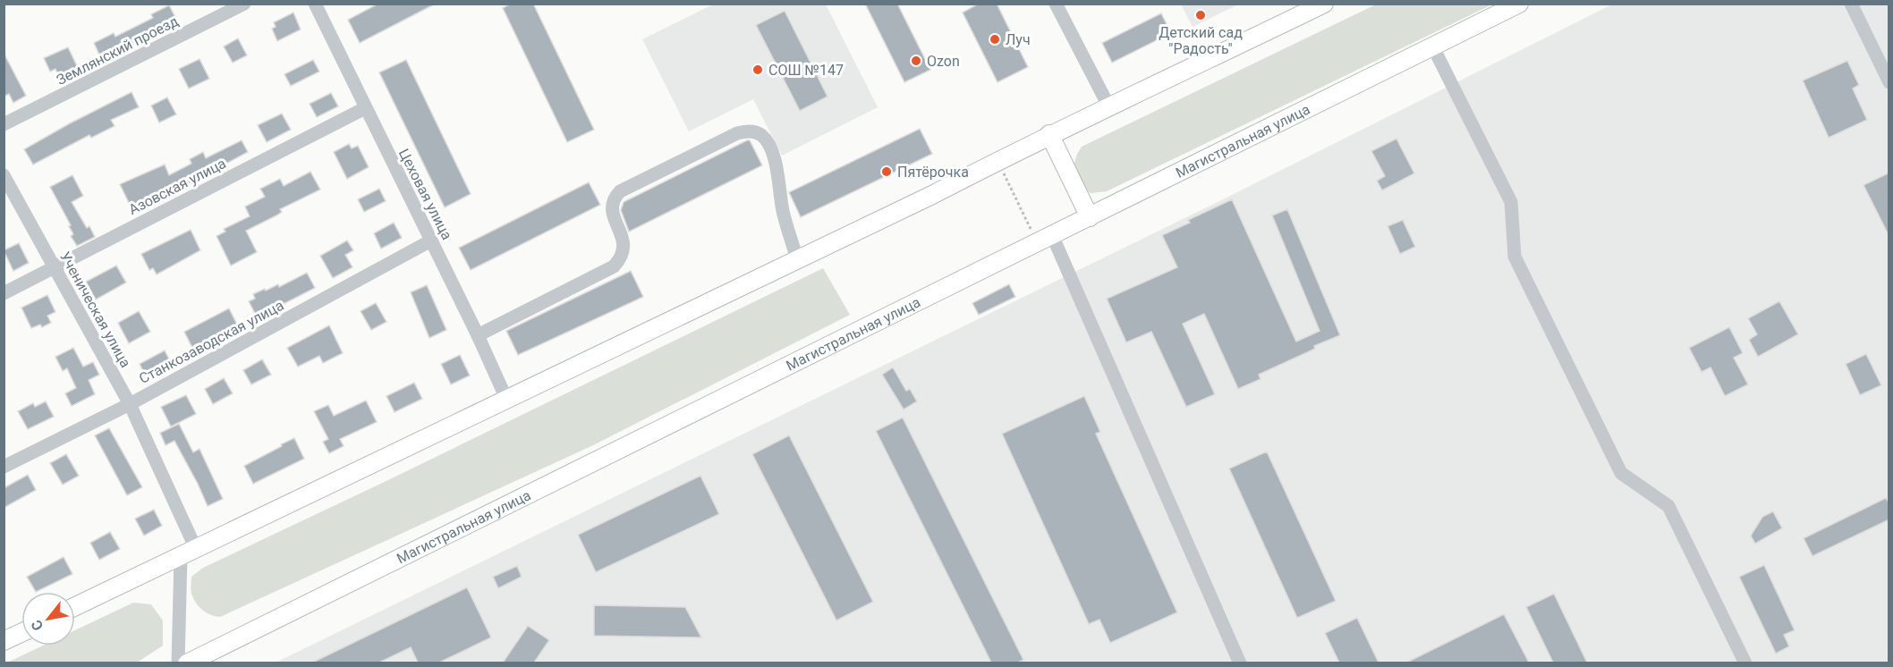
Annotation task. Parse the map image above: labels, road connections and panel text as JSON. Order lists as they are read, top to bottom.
{
  "streets": {
    "main road": ["Магистральная улица"],
    "street": [
      "Землянский проезд",
      "Азовская улица",
      "Цеховая улица",
      "Ученическая улица",
      "Станкозаводская улица"
    ]
  },
  "crossings": [
    ["Азовская улица", "Цеховая улица"],
    ["Азовская улица", "Ученическая улица"],
    ["Цеховая улица", "Станкозаводская улица"],
    ["Ученическая улица", "Станкозаводская улица"]
  ],
  "places": [
    "Детский сад \"Радость\"",
    "Луч",
    "Ozon",
    "СОШ №147",
    "Пятёрочка"
  ],
  "north": "bottom left"
}
